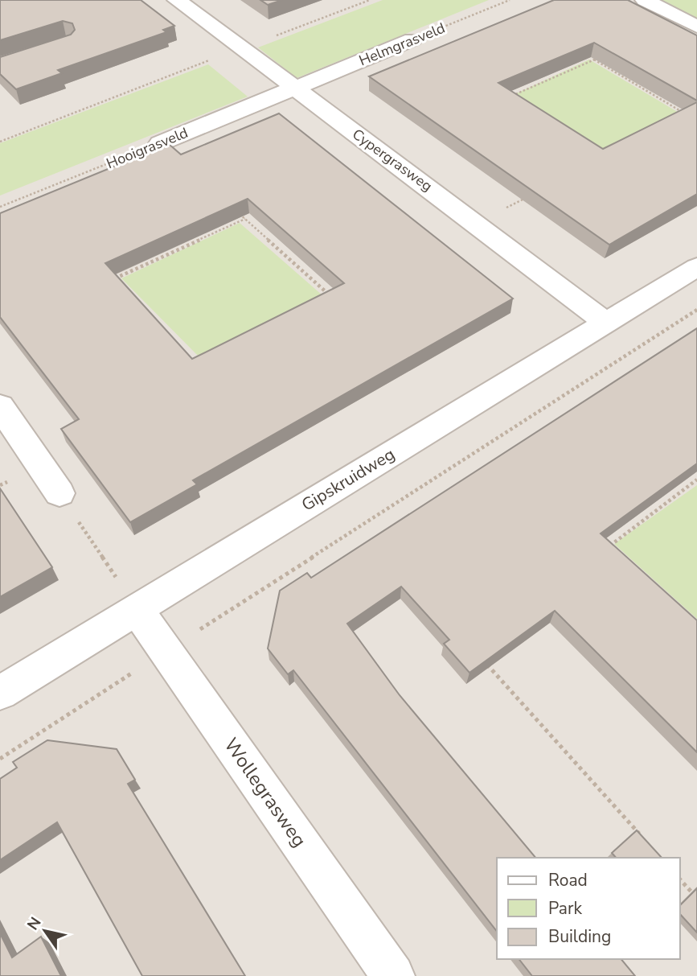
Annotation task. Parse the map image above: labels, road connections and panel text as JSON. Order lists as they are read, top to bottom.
{
  "streets": {
    "street": [
      "Helmgrasveld",
      "Hooigrasveld",
      "Cypergrasweg",
      "Gipskruidweg",
      "Wollegrasweg"
    ]
  },
  "crossings": [
    ["Helmgrasveld", "Hooigrasveld"],
    ["Helmgrasveld", "Cypergrasweg"],
    ["Hooigrasveld", "Cypergrasweg"],
    ["Cypergrasweg", "Gipskruidweg"],
    ["Gipskruidweg", "Wollegrasweg"]
  ],
  "legend": ["Road", "Park", "Building"],
  "north": "top left"
}
